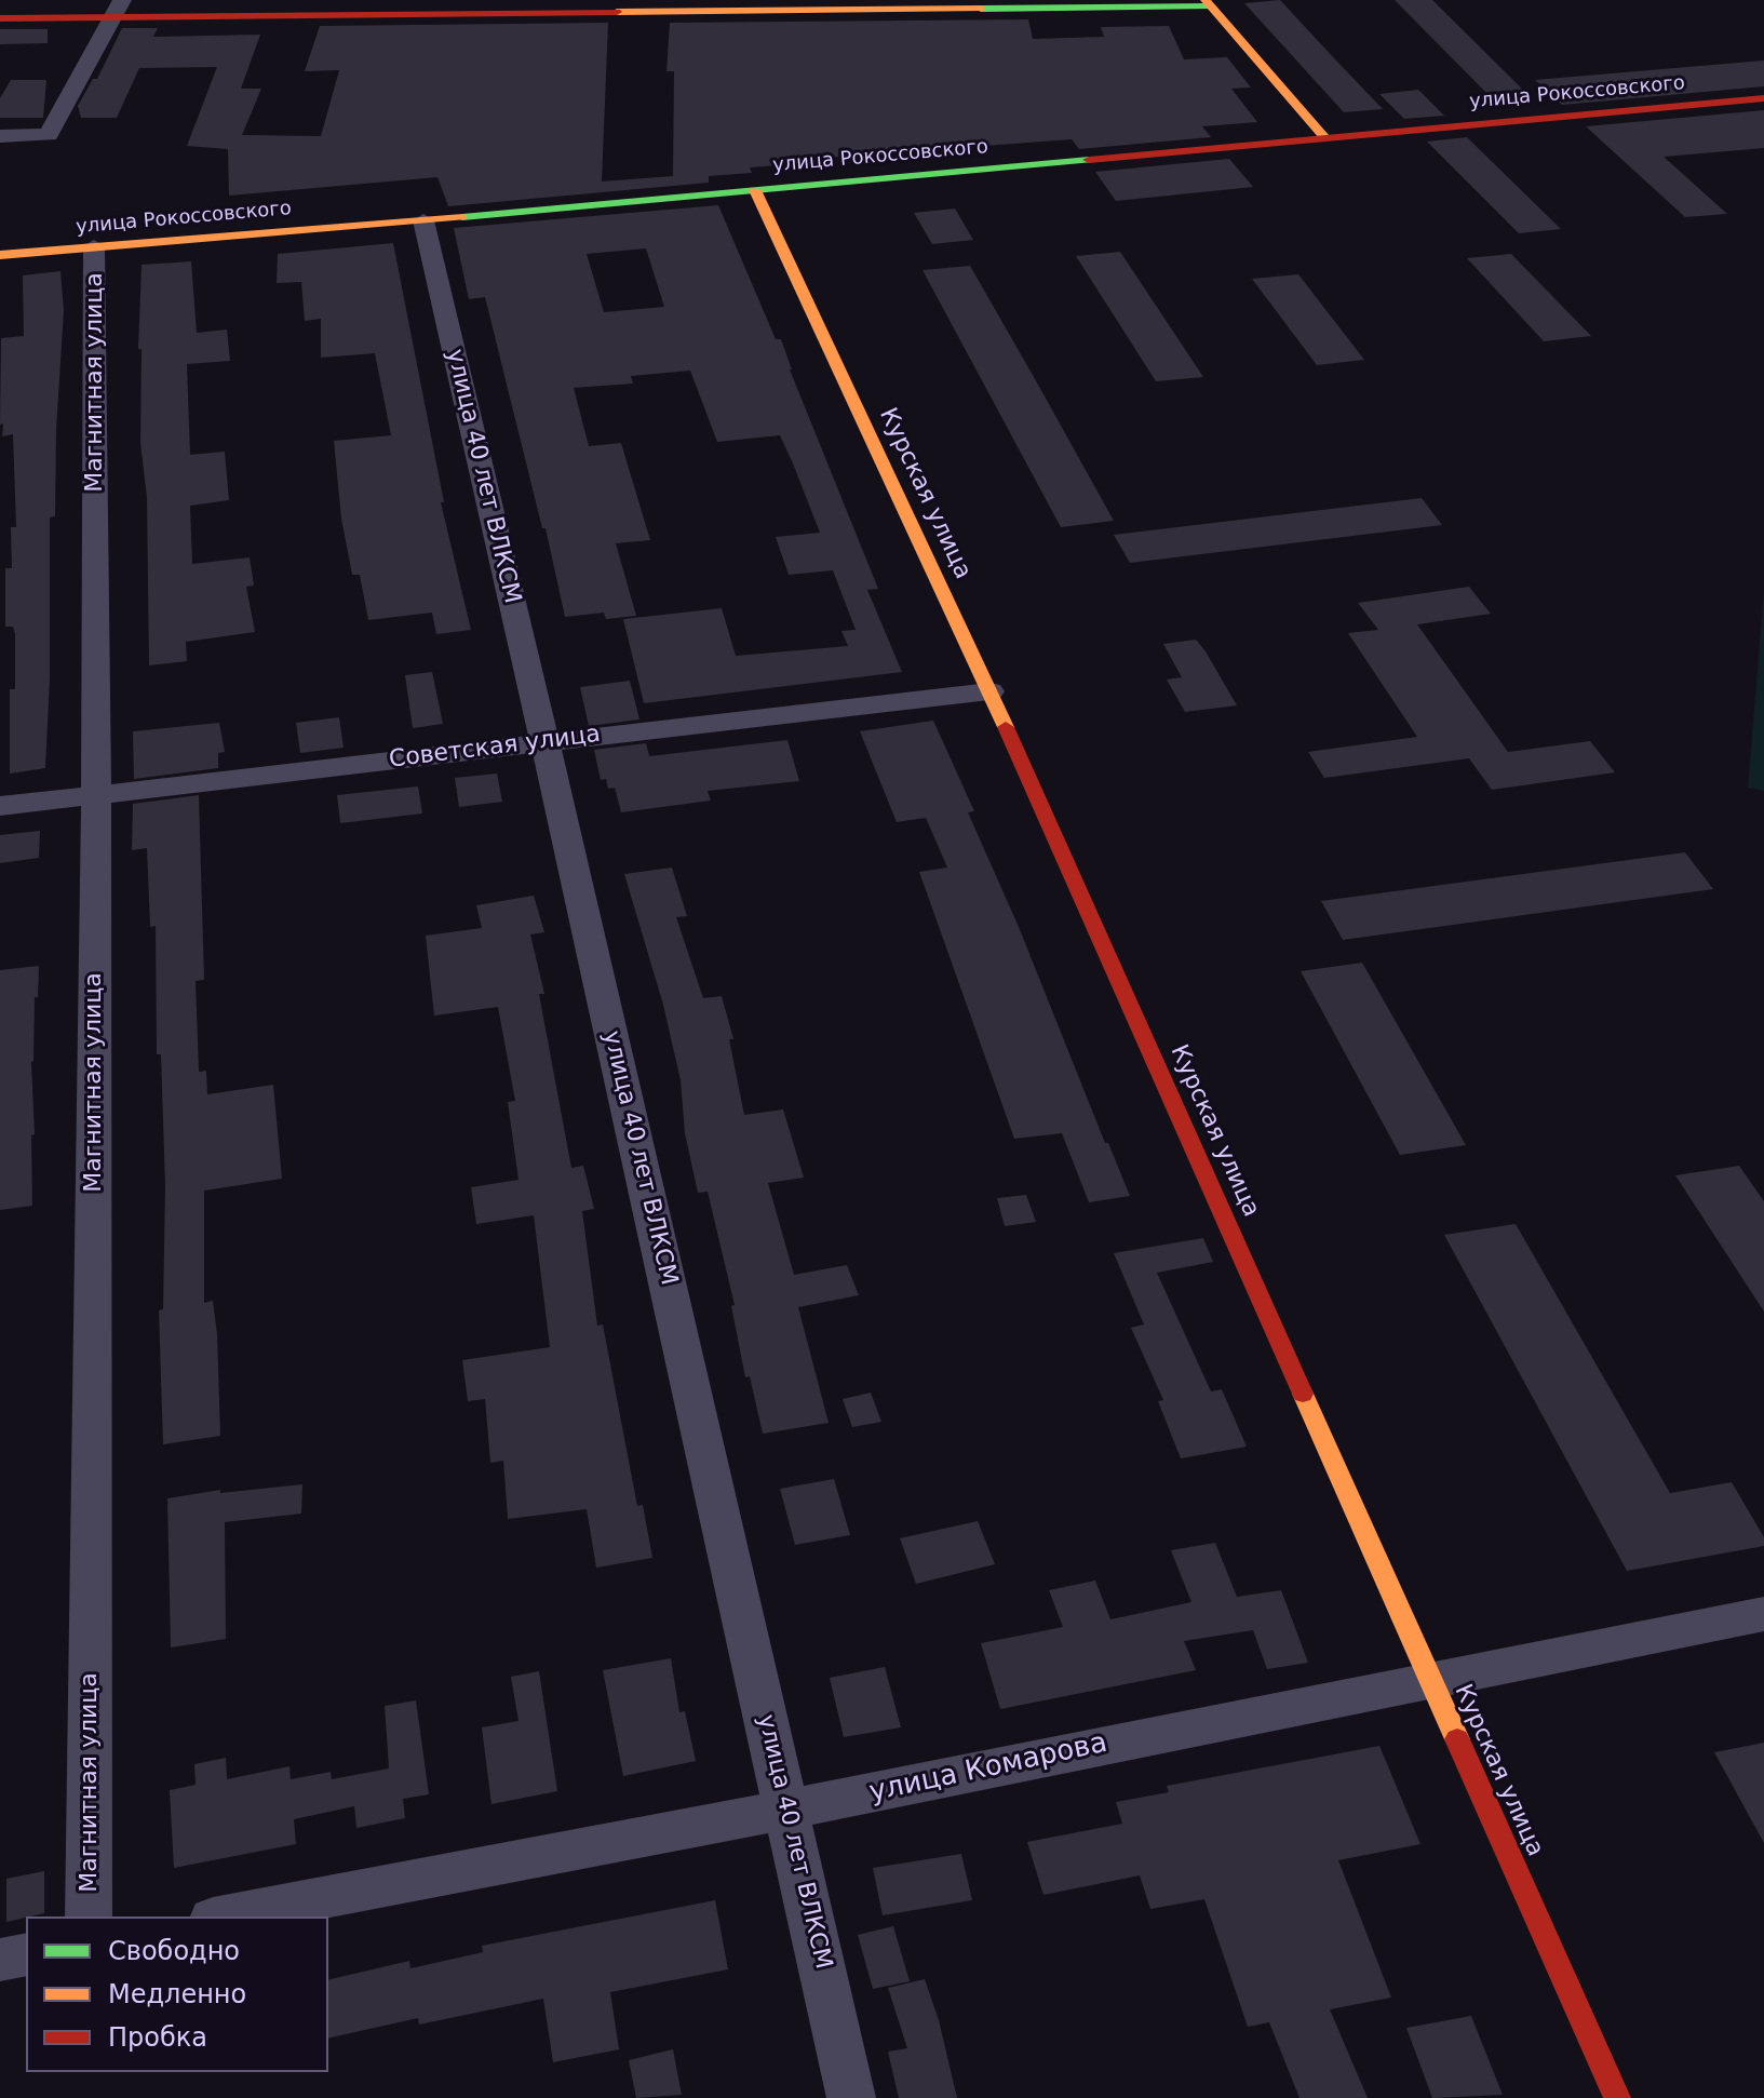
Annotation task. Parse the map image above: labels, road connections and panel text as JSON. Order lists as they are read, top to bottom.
{
  "streets": {
    "main road": ["улица Рокоссовского", "Курская улица"],
    "street": [
      "Магнитная улица",
      "улица 40 лет ВЛКСМ",
      "Советская улица",
      "улица Комарова"
    ]
  },
  "crossings": [
    ["улица Рокоссовского", "Магнитная улица"],
    ["улица Рокоссовского", "улица 40 лет ВЛКСМ"],
    ["улица Рокоссовского", "Курская улица"],
    ["Магнитная улица", "Советская улица"],
    ["улица 40 лет ВЛКСМ", "Советская улица"],
    ["улица 40 лет ВЛКСМ", "улица Комарова"],
    ["Курская улица", "Советская улица"],
    ["Курская улица", "улица Комарова"]
  ],
  "legend": ["Свободно", "Медленно", "Пробка"]
}
